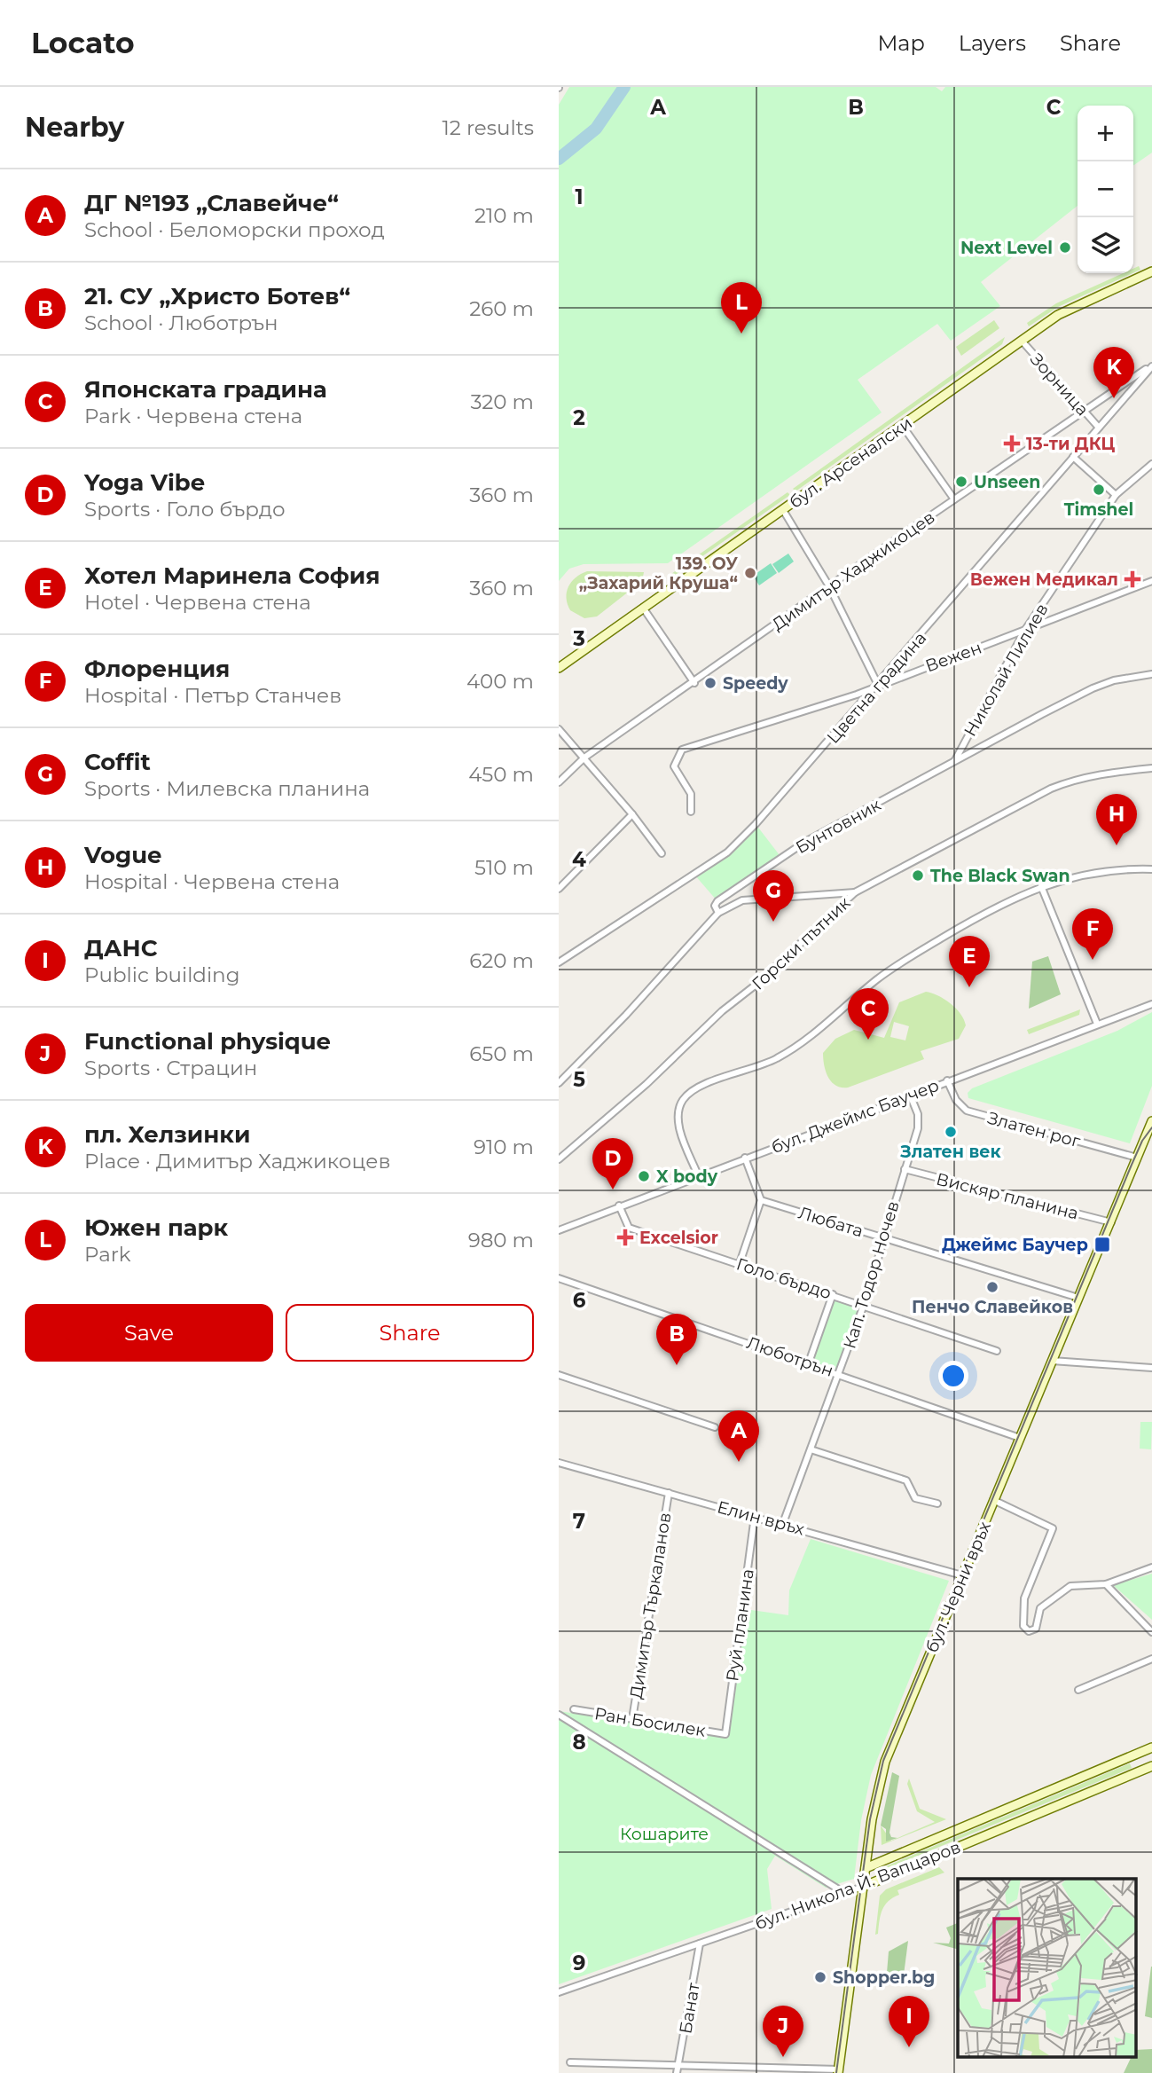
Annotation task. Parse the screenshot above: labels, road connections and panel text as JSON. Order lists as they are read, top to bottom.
{
  "streets": {
    "main road": ["бул. Арсеналски", "бул. Черни връх", "бул. Никола Й. Вапцаров"],
    "street": [
      "Зорница",
      "Димитър Хаджикоцев",
      "Вежен",
      "Николай Лилиев",
      "Цветна градина",
      "Бунтовник",
      "Горски пътник",
      "бул. Джеймс Баучер",
      "Златен рог",
      "Вискяр планина",
      "Любата",
      "Кап. Тодор Ночев",
      "Голо бърдо",
      "Люботрън",
      "Елин връх",
      "Димитър Търкаланов",
      "Руй планина",
      "Ран Босилек",
      "Банат"
    ]
  },
  "crossings": [
    ["Зорница", "бул. Арсеналски"],
    ["Зорница", "Димитър Хаджикоцев"],
    ["Зорница", "Цветна градина"],
    ["Димитър Хаджикоцев", "Цветна градина"],
    ["Вежен", "Николай Лилиев"],
    ["Вежен", "Цветна градина"],
    ["Николай Лилиев", "Бунтовник"],
    ["бул. Джеймс Баучер", "Златен рог"],
    ["бул. Джеймс Баучер", "Кап. Тодор Ночев"],
    ["бул. Джеймс Баучер", "Голо бърдо"],
    ["Златен рог", "бул. Черни връх"],
    ["Вискяр планина", "Кап. Тодор Ночев"],
    ["Вискяр планина", "бул. Черни връх"],
    ["Любата", "Кап. Тодор Ночев"],
    ["Любата", "бул. Черни връх"],
    ["Кап. Тодор Ночев", "Голо бърдо"],
    ["Кап. Тодор Ночев", "Люботрън"],
    ["Кап. Тодор Ночев", "Елин връх"],
    ["Люботрън", "бул. Черни връх"],
    ["Елин връх", "бул. Черни връх"],
    ["Елин връх", "Димитър Търкаланов"],
    ["Елин връх", "Руй планина"],
    ["бул. Черни връх", "бул. Никола Й. Вапцаров"],
    ["Димитър Търкаланов", "Ран Босилек"],
    ["Руй планина", "Ран Босилек"],
    ["бул. Никола Й. Вапцаров", "Банат"]
  ],
  "parks": ["Кошарите"],
  "places": {
    "other": [
      "Next Level",
      "Unseen",
      "Timshel",
      "139. ОУ „Захарий Круша“",
      "Speedy",
      "The Black Swan",
      "Златен век",
      "X body",
      "Пенчо Славейков",
      "Shopper.bg"
    ],
    "health": ["13-ти ДКЦ", "Вежен Медикал", "Excelsior"],
    "transit": ["Джеймс Баучер"]
  },
  "page": {
    "header": "Locato",
    "nav": ["Map", "Layers", "Share"],
    "heading": ["Nearby", "12 results"],
    "map_buttons": ["+", "−"],
    "list": [
      {
        "mark": "A",
        "name": "ДГ №193 „Славейче“",
        "note": "School · Беломорски проход",
        "value": "210 m"
      },
      {
        "mark": "B",
        "name": "21. СУ „Христо Ботев“",
        "note": "School · Люботрън",
        "value": "260 m"
      },
      {
        "mark": "C",
        "name": "Японската градина",
        "note": "Park · Червена стена",
        "value": "320 m"
      },
      {
        "mark": "D",
        "name": "Yoga Vibe",
        "note": "Sports · Голо бърдо",
        "value": "360 m"
      },
      {
        "mark": "E",
        "name": "Хотел Маринела София",
        "note": "Hotel · Червена стена",
        "value": "360 m"
      },
      {
        "mark": "F",
        "name": "Флоренция",
        "note": "Hospital · Петър Станчев",
        "value": "400 m"
      },
      {
        "mark": "G",
        "name": "Coffit",
        "note": "Sports · Милевска планина",
        "value": "450 m"
      },
      {
        "mark": "H",
        "name": "Vogue",
        "note": "Hospital · Червена стена",
        "value": "510 m"
      },
      {
        "mark": "I",
        "name": "ДАНС",
        "note": "Public building",
        "value": "620 m"
      },
      {
        "mark": "J",
        "name": "Functional physique",
        "note": "Sports · Страцин",
        "value": "650 m"
      },
      {
        "mark": "K",
        "name": "пл. Хелзинки",
        "note": "Place · Димитър Хаджикоцев",
        "value": "910 m"
      },
      {
        "mark": "L",
        "name": "Южен парк",
        "note": "Park",
        "value": "980 m"
      }
    ],
    "pins": [
      "L",
      "K",
      "H",
      "G",
      "F",
      "E",
      "C",
      "D",
      "B",
      "A",
      "I",
      "J"
    ],
    "buttons": ["Save", "Share"]
  },
  "grid": {
    "columns": ["A", "B", "C"],
    "rows": [
      "1",
      "2",
      "3",
      "4",
      "5",
      "6",
      "7",
      "8",
      "9"
    ]
  }
}
